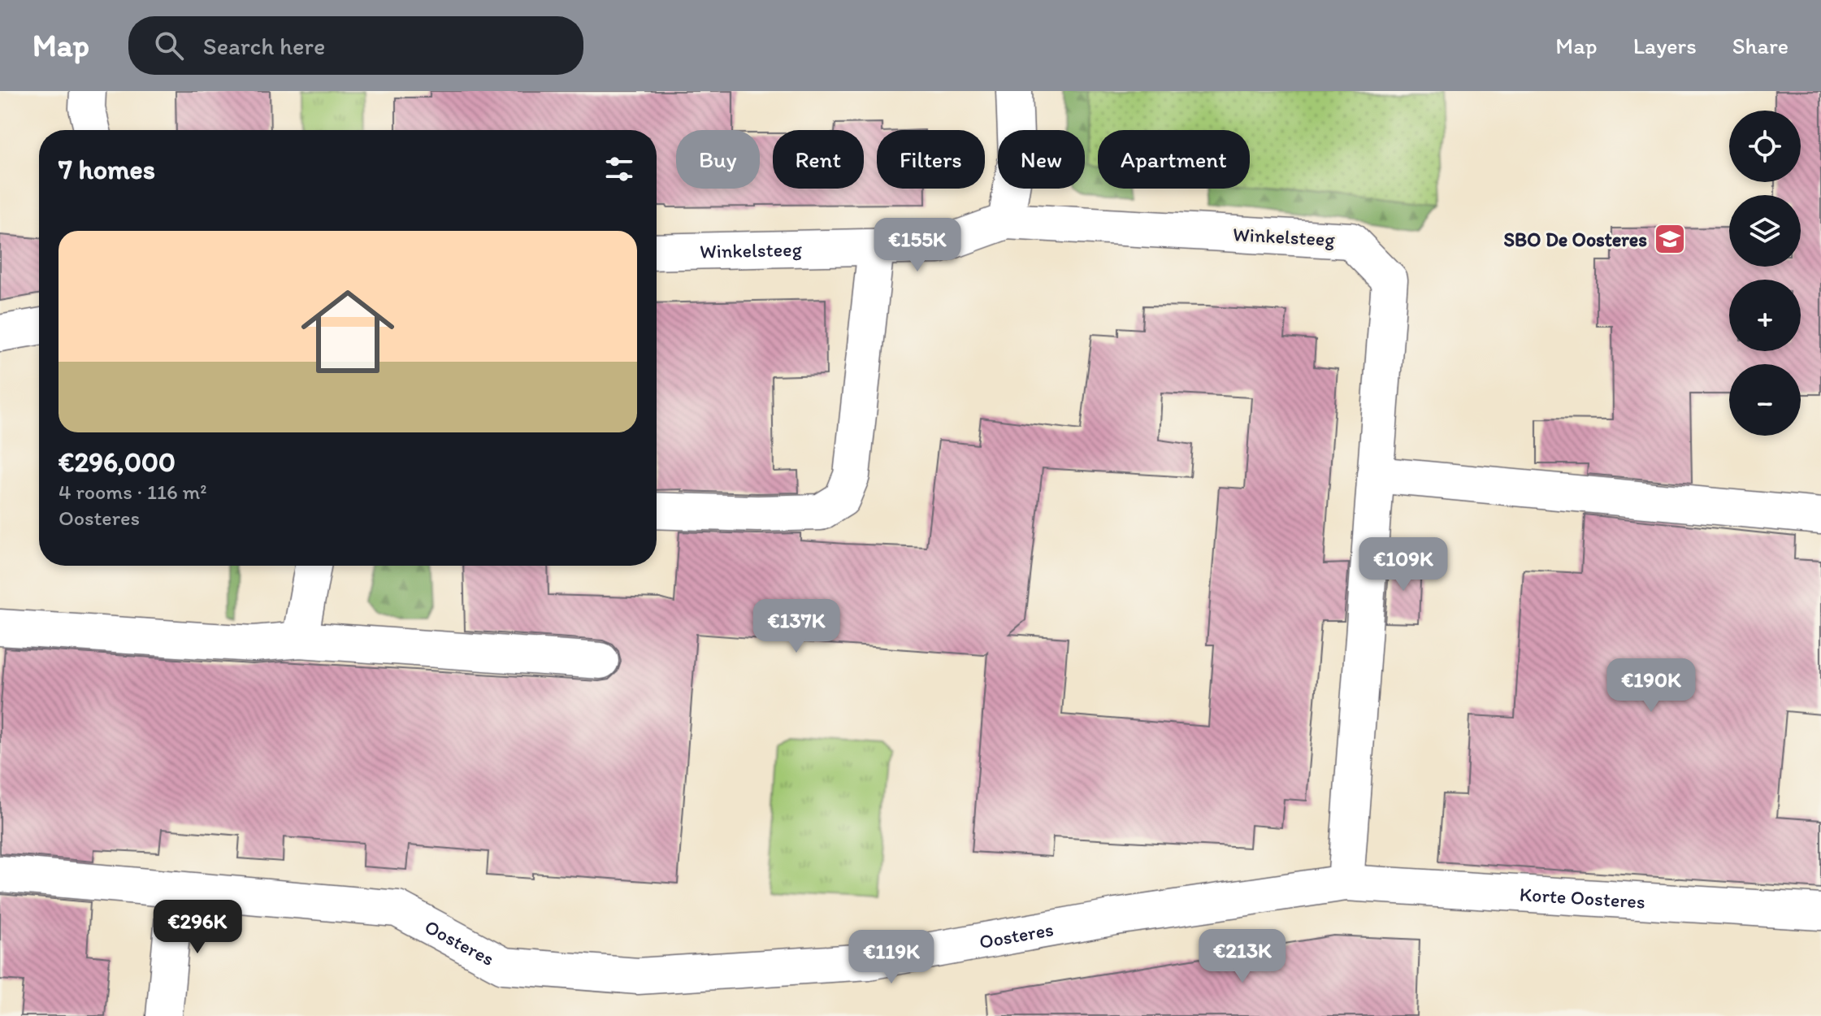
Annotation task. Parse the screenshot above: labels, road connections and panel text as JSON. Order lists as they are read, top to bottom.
{
  "streets": {
    "street": ["Winkelsteeg", "Korte Oosteres", "Oosteres"]
  },
  "crossings": [
    ["Korte Oosteres", "Oosteres"]
  ],
  "places": {
    "school or university": ["SBO De Oosteres"]
  },
  "page": {
    "header": "Map",
    "search": "Search here",
    "nav": ["Map", "Layers", "Share"],
    "map_buttons": ["+", "−"],
    "chip": [
      "Buy",
      "Rent",
      "Filters",
      "New",
      "Apartment"
    ],
    "heading": "7 homes",
    "list": [
      {
        "name": "€296,000",
        "note": "4 rooms · 116 m² · Oosteres"
      }
    ],
    "price": [
      "€155K",
      "€109K",
      "€137K",
      "€190K",
      "€296K",
      "€213K",
      "€119K"
    ]
  }
}
